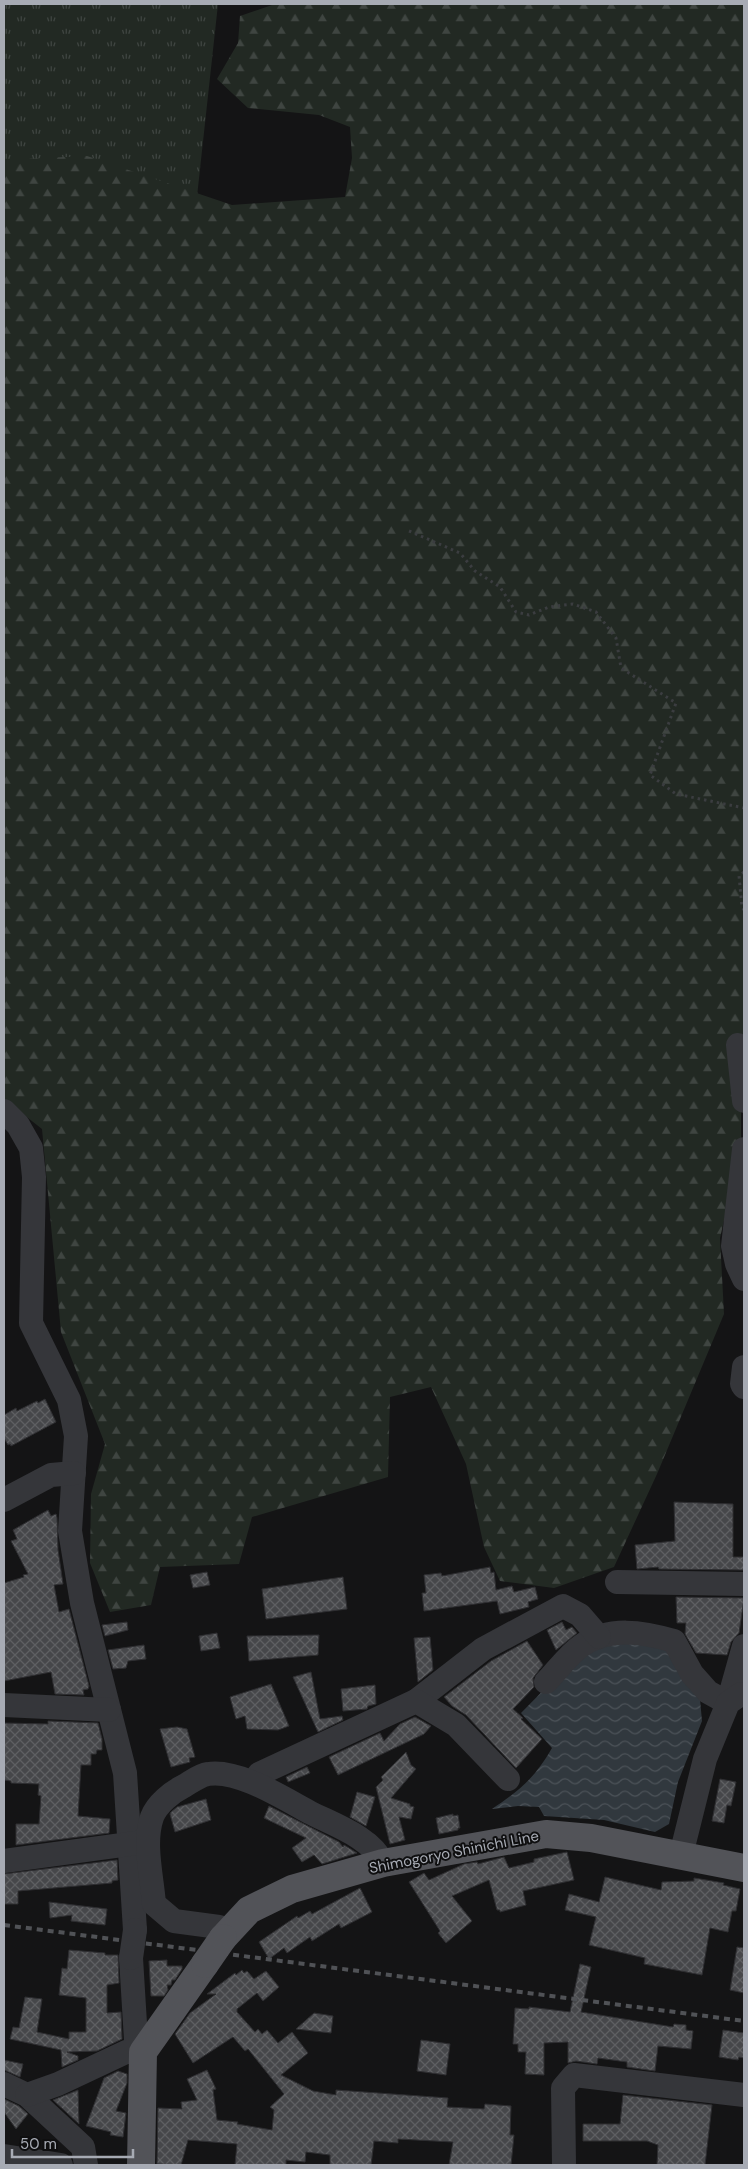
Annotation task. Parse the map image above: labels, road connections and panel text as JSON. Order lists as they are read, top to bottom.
{
  "streets": {
    "main road": ["Shimogoryo Shinichi Line"]
  },
  "scale_bar": "50 m"
}
